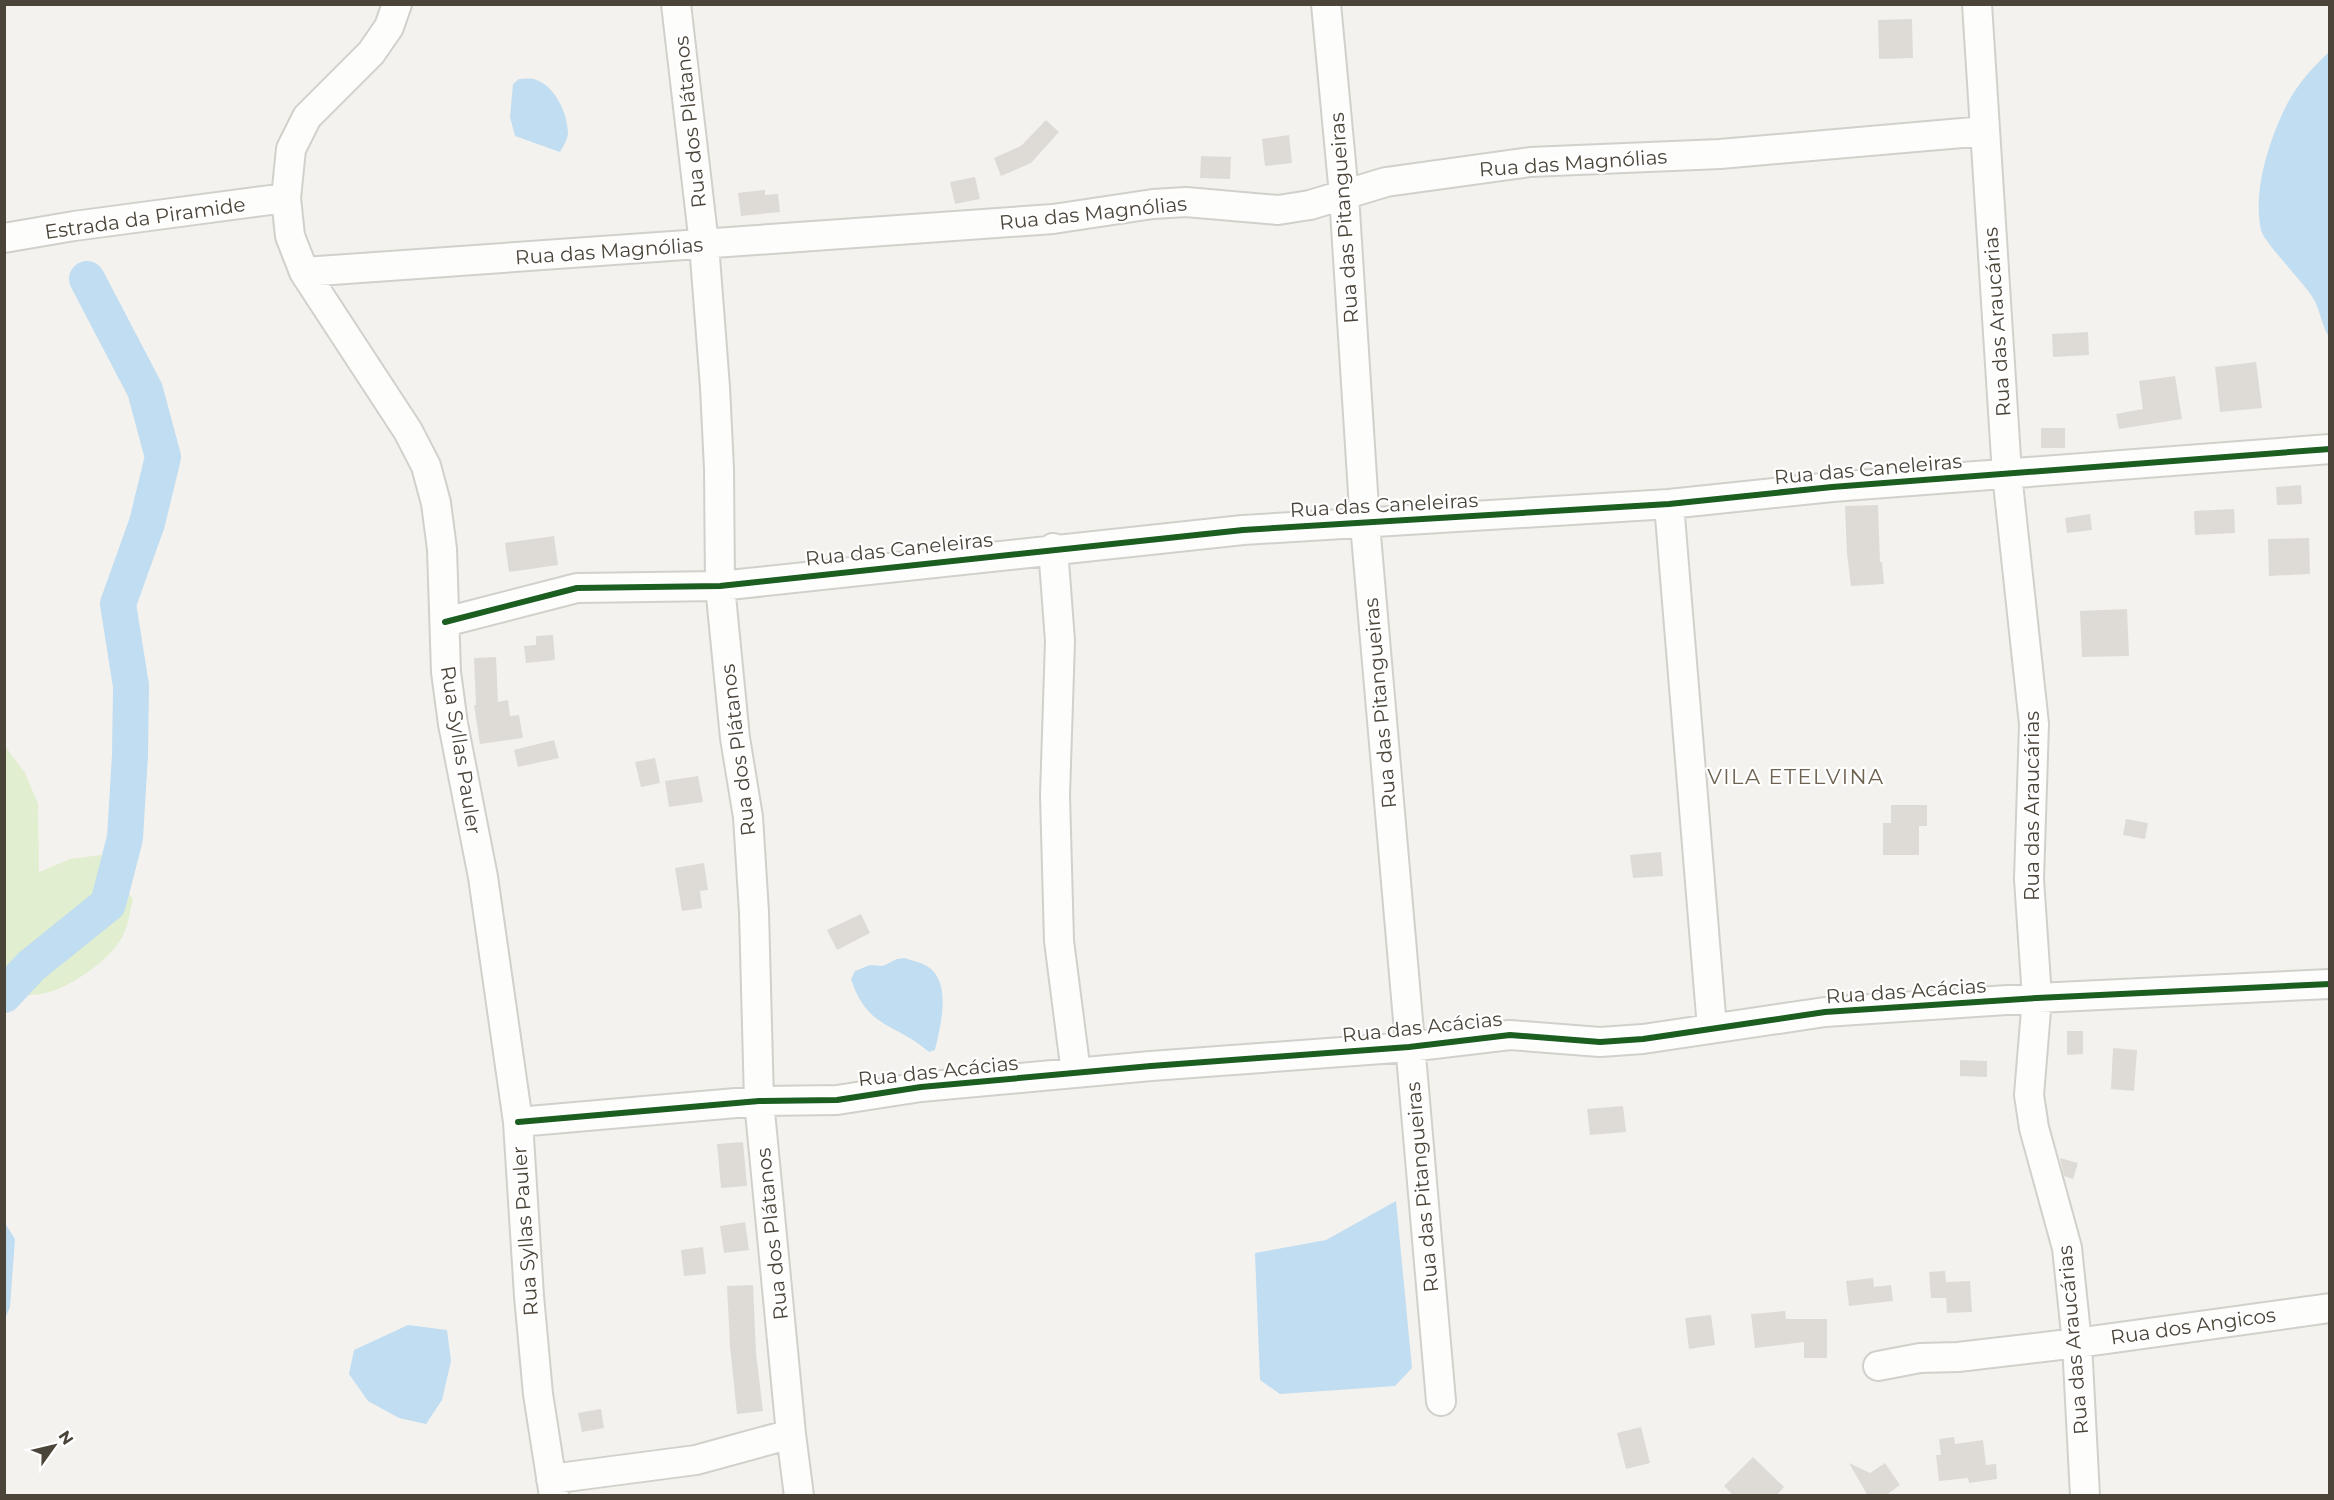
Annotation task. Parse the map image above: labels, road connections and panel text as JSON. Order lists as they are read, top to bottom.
{
  "streets": {
    "street": [
      "Rua dos Plátanos",
      "Rua das Magnólias",
      "Estrada da Piramide",
      "Rua das Pitangueiras",
      "Rua das Araucárias",
      "Rua das Caneleiras",
      "Rua Syllas Pauler",
      "Rua das Acácias",
      "Rua dos Angicos"
    ]
  },
  "crossings": [
    ["Rua dos Plátanos", "Rua das Magnólias"],
    ["Rua dos Plátanos", "Rua das Caneleiras"],
    ["Rua dos Plátanos", "Rua das Acácias"],
    ["Rua das Magnólias", "Rua das Pitangueiras"],
    ["Rua das Magnólias", "Rua das Araucárias"],
    ["Rua das Magnólias", "Rua Syllas Pauler"],
    ["Estrada da Piramide", "Rua Syllas Pauler"],
    ["Rua das Pitangueiras", "Rua das Caneleiras"],
    ["Rua das Pitangueiras", "Rua das Acácias"],
    ["Rua das Araucárias", "Rua das Caneleiras"],
    ["Rua das Araucárias", "Rua das Acácias"],
    ["Rua das Araucárias", "Rua dos Angicos"],
    ["Rua das Caneleiras", "Rua Syllas Pauler"],
    ["Rua Syllas Pauler", "Rua das Acácias"]
  ],
  "districts": ["VILA ETELVINA"],
  "north": "top right"
}
